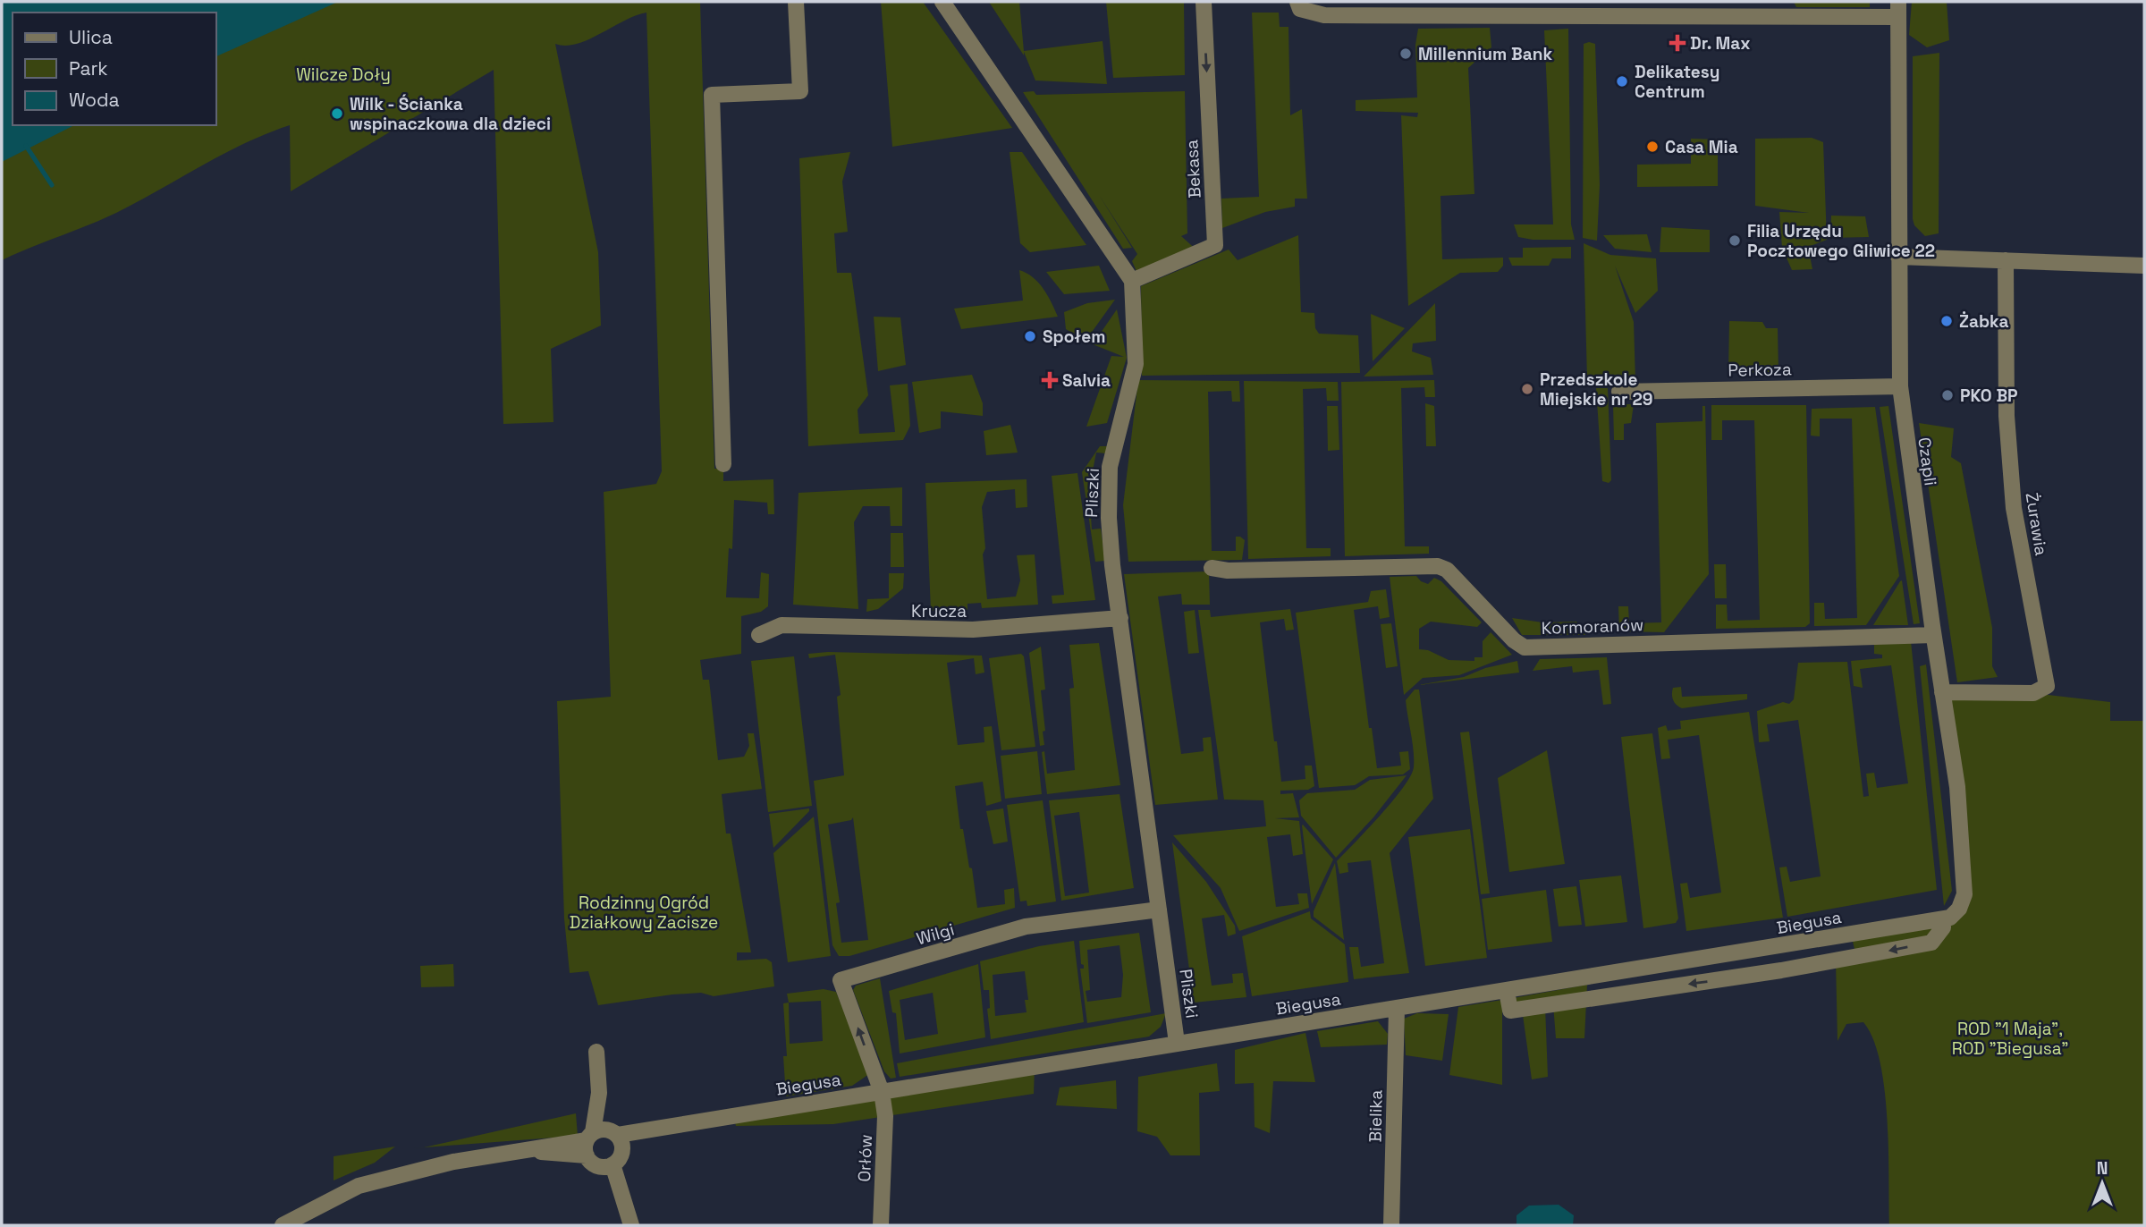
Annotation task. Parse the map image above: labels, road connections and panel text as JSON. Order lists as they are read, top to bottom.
{
  "streets": {
    "street": [
      "Bekasa",
      "Perkoza",
      "Czapli",
      "Pliszki",
      "Żurawia",
      "Krucza",
      "Kormoranów",
      "Biegusa",
      "Wilgi",
      "Bielika",
      "Orłów"
    ]
  },
  "crossings": [
    ["Bekasa", "Pliszki"],
    ["Perkoza", "Czapli"],
    ["Czapli", "Żurawia"],
    ["Czapli", "Kormoranów"],
    ["Czapli", "Biegusa"],
    ["Pliszki", "Krucza"],
    ["Pliszki", "Biegusa"],
    ["Pliszki", "Wilgi"],
    ["Biegusa", "Wilgi"],
    ["Biegusa", "Bielika"],
    ["Biegusa", "Orłów"],
    ["Wilgi", "Orłów"]
  ],
  "one_way": ["Bekasa"],
  "parks": ["Wilcze Doły", "Rodzinny Ogród Działkowy Zacisze", "ROD \"1 Maja\", ROD \"Biegusa\""],
  "places": {
    "health": ["Dr. Max", "Salvia"],
    "other": [
      "Millennium Bank",
      "Delikatesy Centrum",
      "Wilk - Ścianka wspinaczkowa dla dzieci",
      "Casa Mia",
      "Filia Urzędu Pocztowego Gliwice 22",
      "Żabka",
      "Społem",
      "Przedszkole Miejskie nr 29",
      "PKO BP"
    ]
  },
  "legend": ["Ulica", "Park", "Woda"],
  "north": "top"
}
